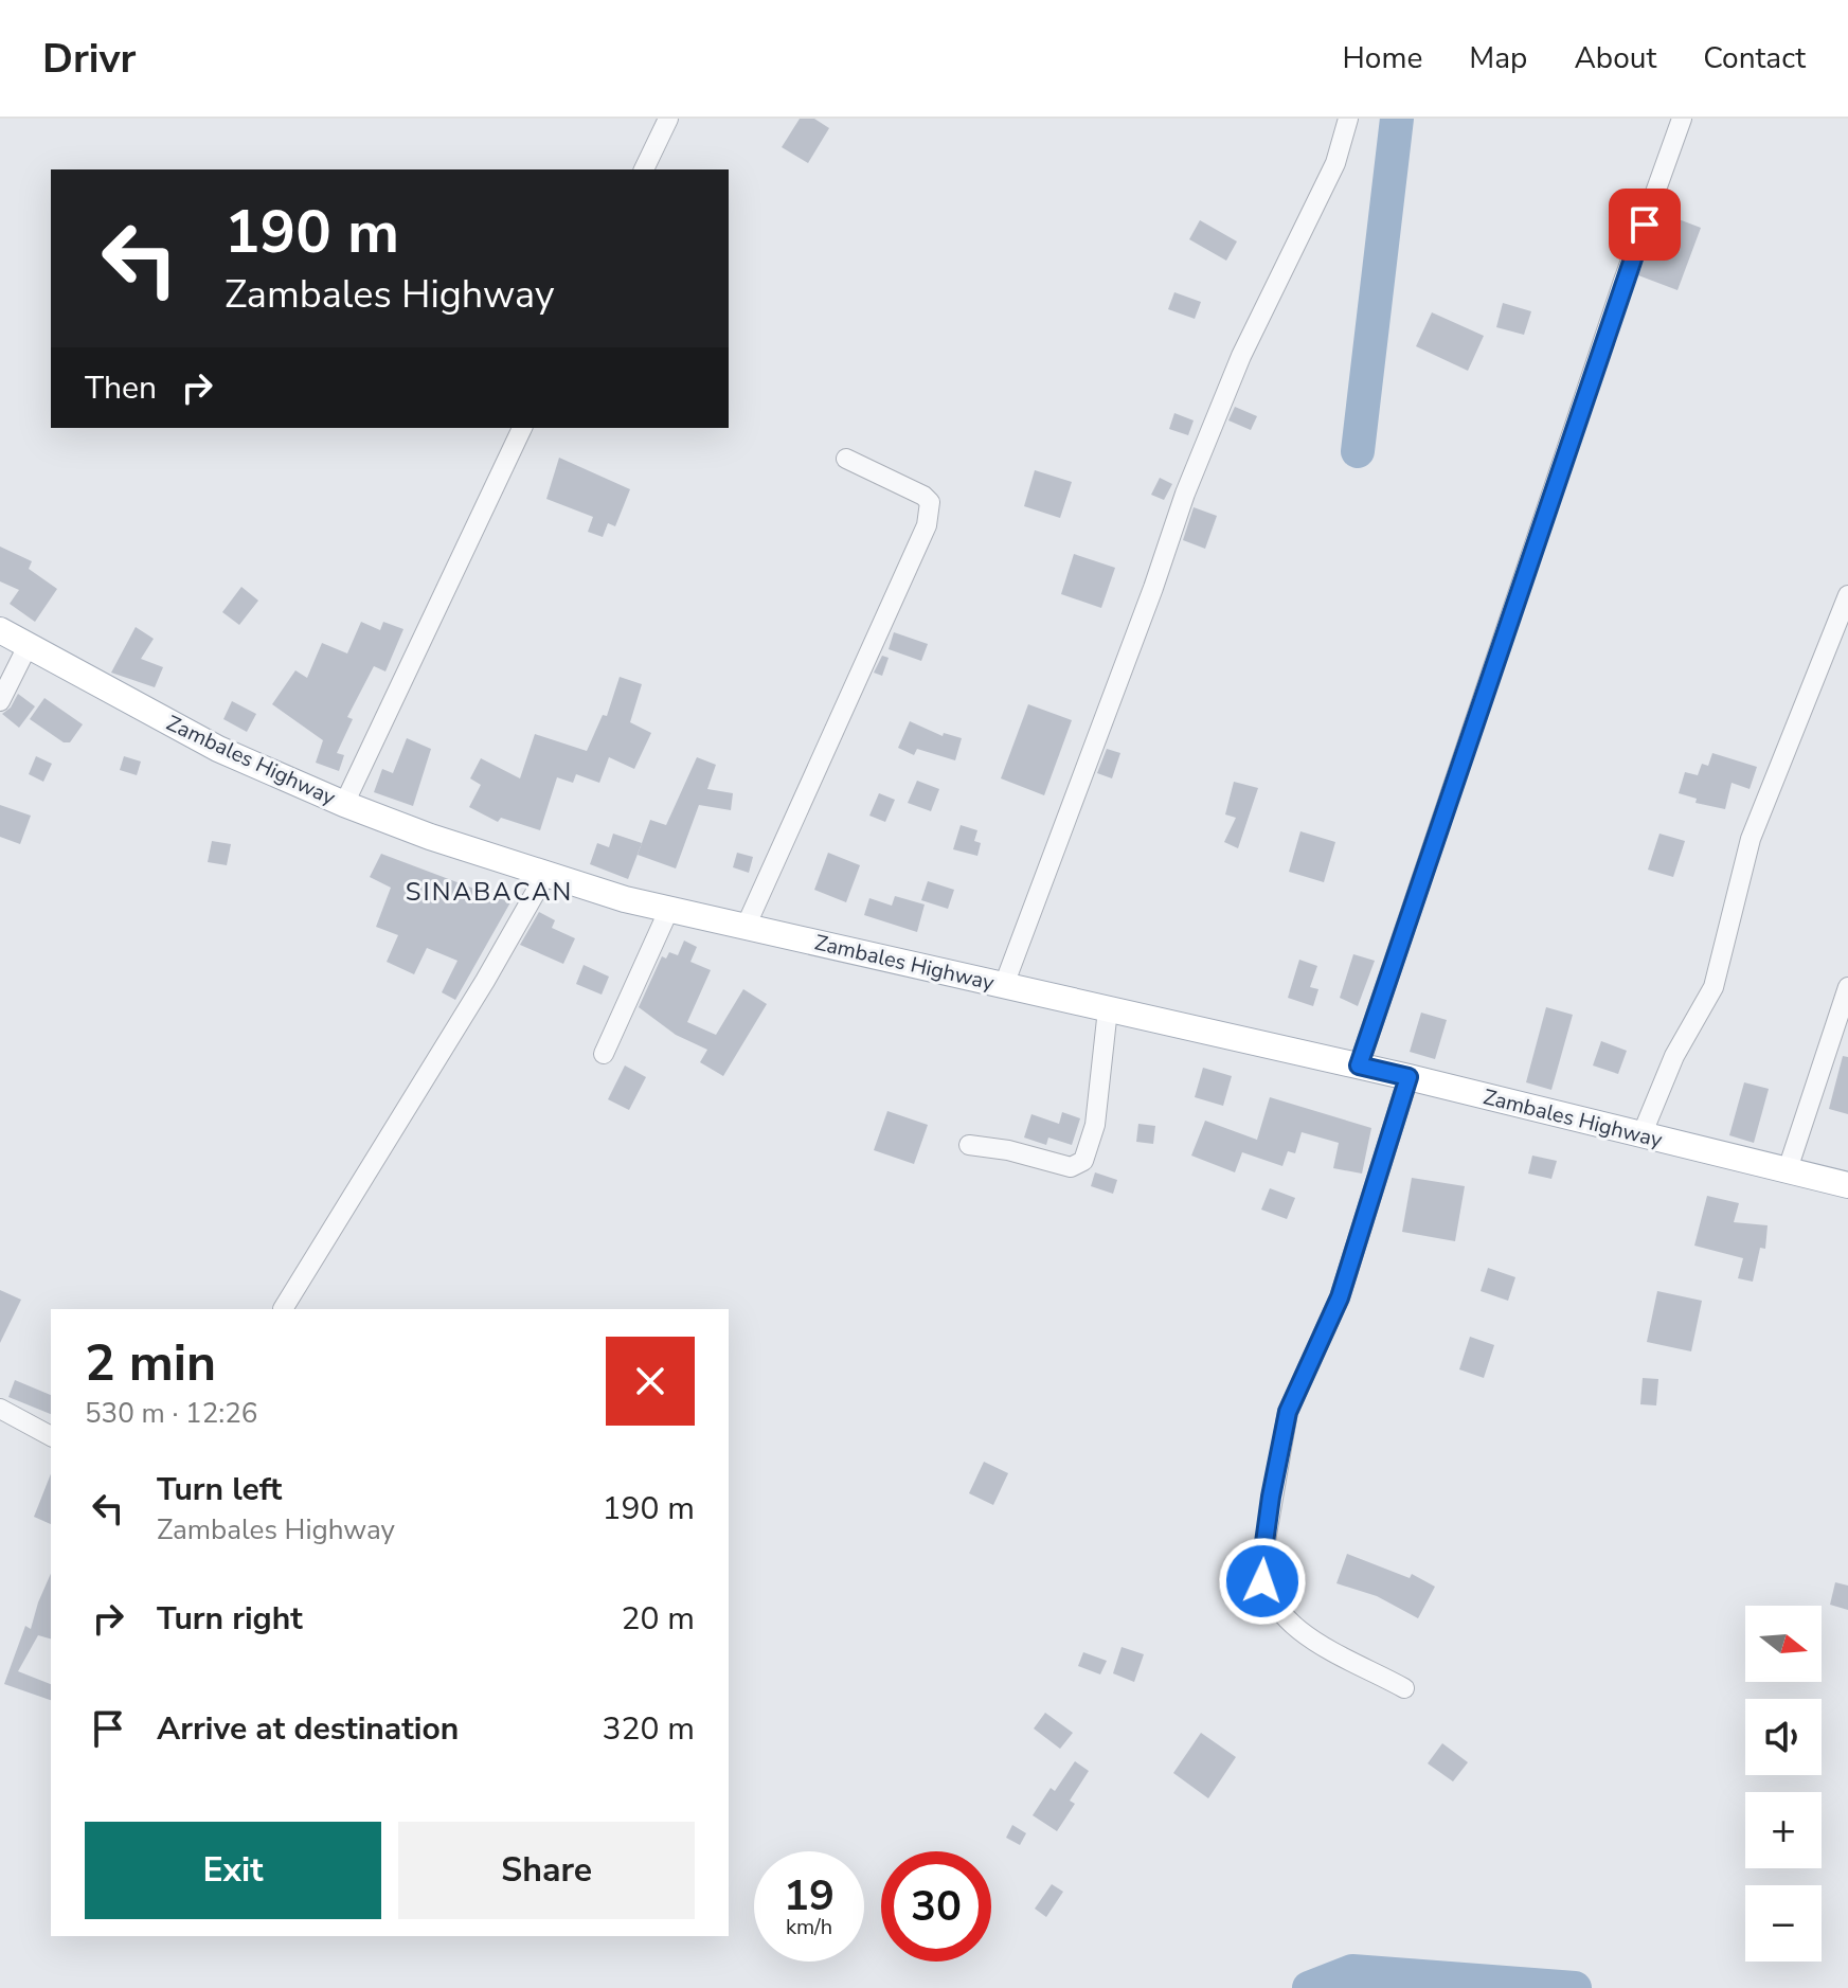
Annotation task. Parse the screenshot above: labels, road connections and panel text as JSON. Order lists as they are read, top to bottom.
{
  "streets": {
    "main road": ["Zambales Highway"]
  },
  "districts": ["SINABACAN"],
  "north": "right",
  "page": {
    "header": "Drivr",
    "nav": [
      "Home",
      "Map",
      "About",
      "Contact"
    ],
    "turn": ["190 m", "Zambales Highway"],
    "then": "Then",
    "heading": ["2 min", "530 m · 12:26"],
    "list": [
      {
        "name": "Turn left",
        "note": "Zambales Highway",
        "value": "190 m"
      },
      {
        "name": "Turn right",
        "value": "20 m"
      },
      {
        "name": "Arrive at destination",
        "value": "320 m"
      }
    ],
    "map_buttons": ["+", "−"],
    "buttons": ["Exit", "Share"],
    "speed": "19 km/h",
    "limit": "30"
  }
}
